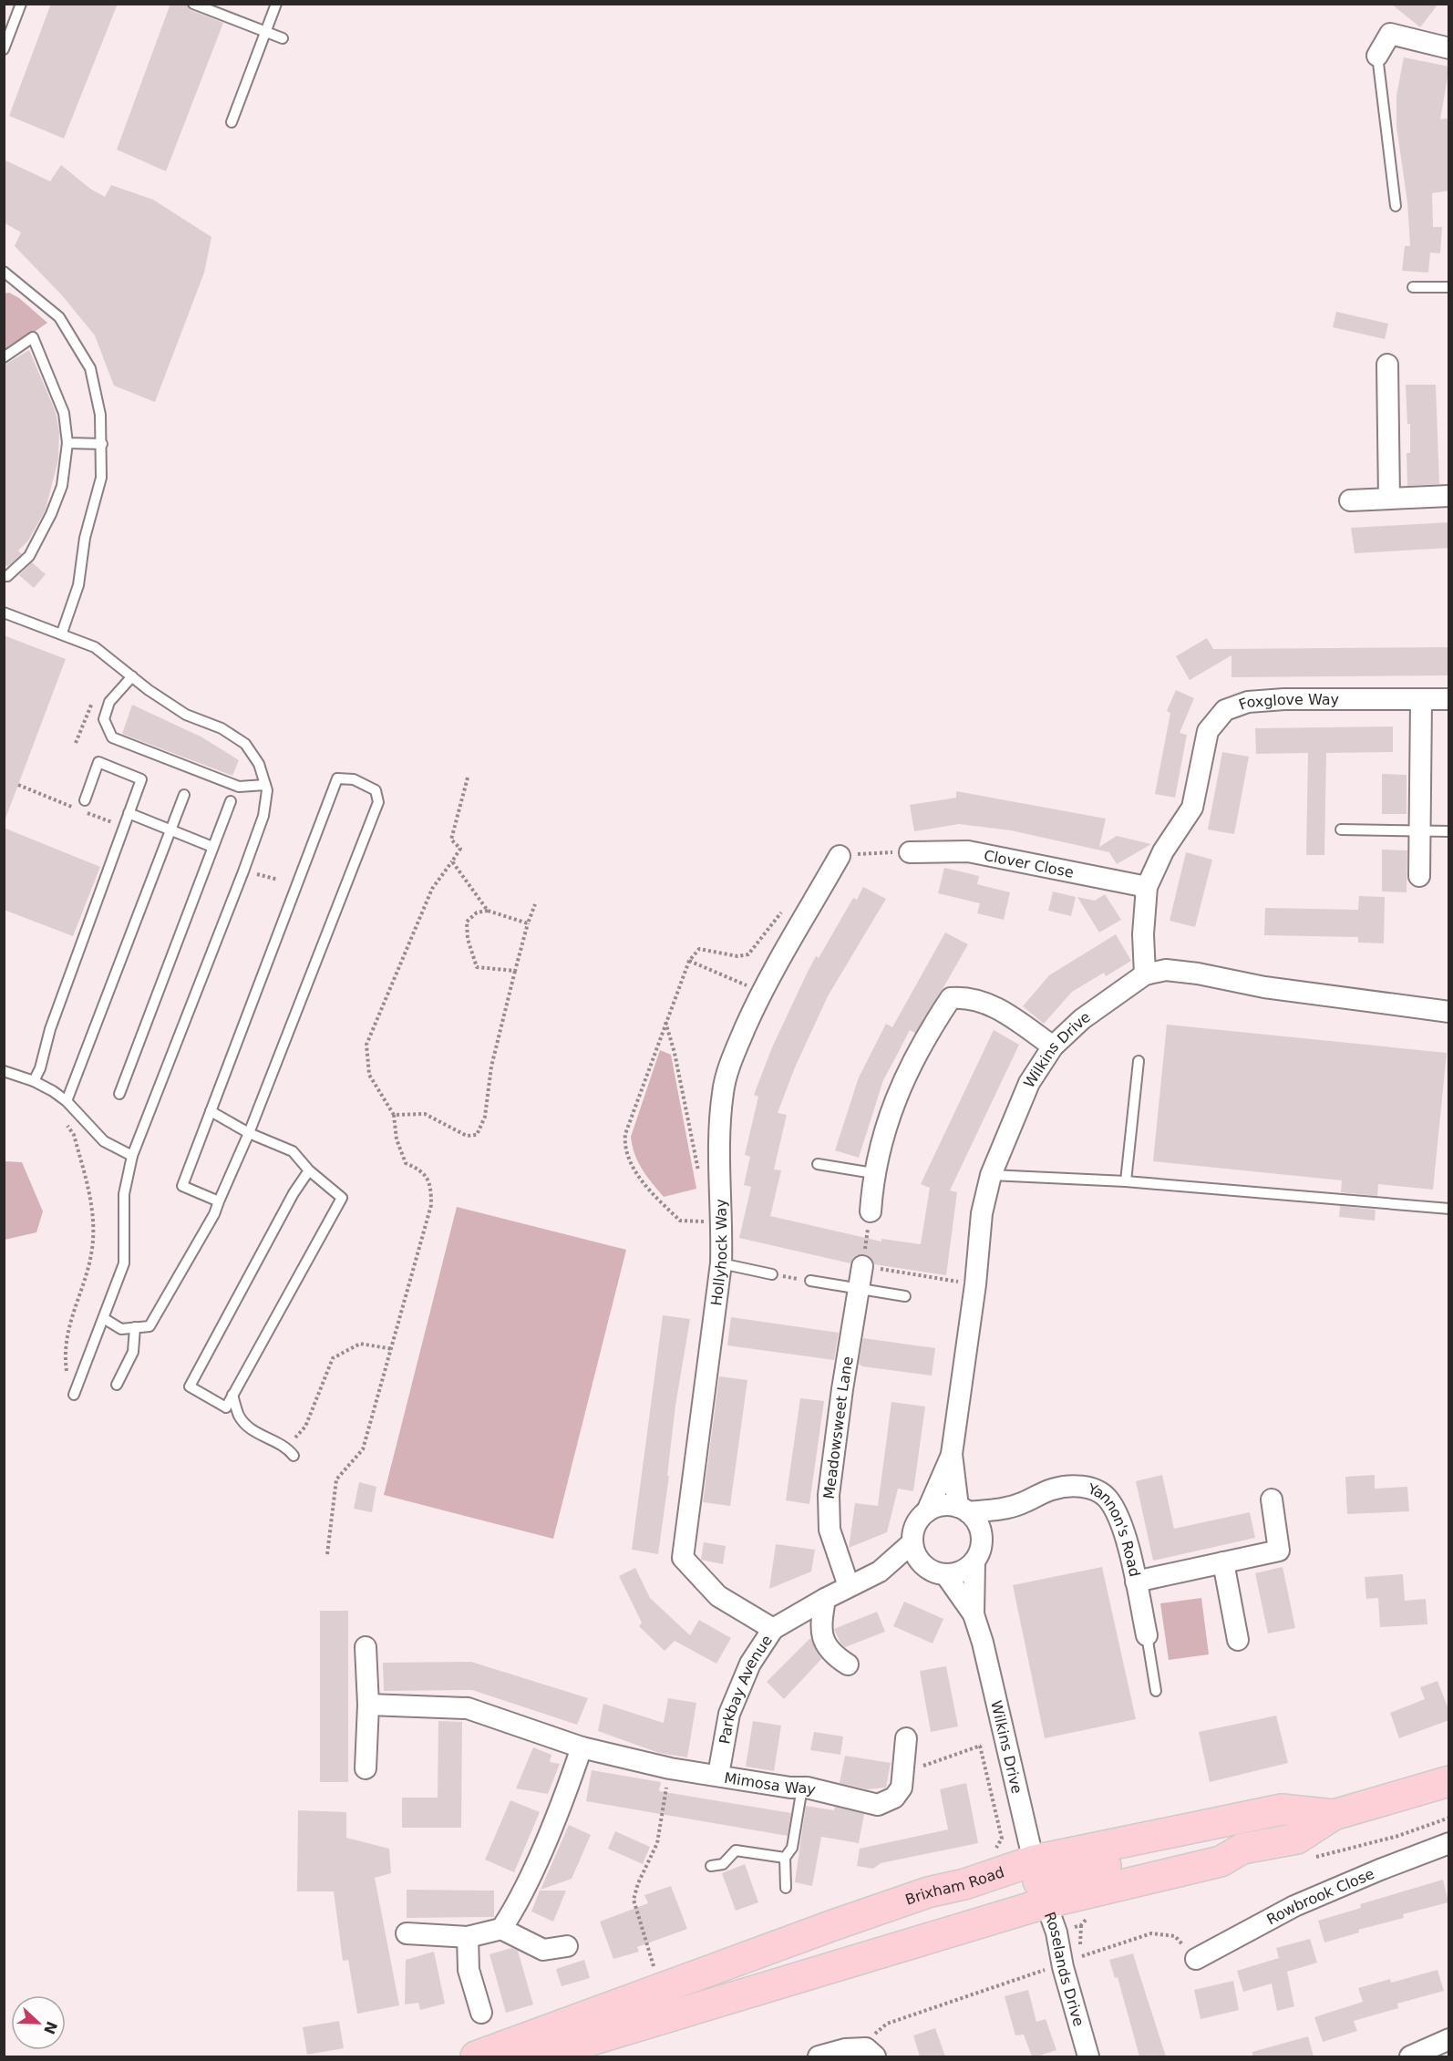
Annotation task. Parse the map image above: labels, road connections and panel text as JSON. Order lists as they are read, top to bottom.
{
  "streets": {
    "main road": ["Brixham Road"],
    "street": [
      "Foxglove Way",
      "Clover Close",
      "Wilkins Drive",
      "Hollyhock Way",
      "Meadowsweet Lane",
      "Yannon's Road",
      "Parkbay Avenue",
      "Mimosa Way",
      "Rowbrook Close",
      "Roselands Drive"
    ]
  },
  "crossings": [
    ["Foxglove Way", "Clover Close"],
    ["Wilkins Drive", "Yannon's Road"],
    ["Wilkins Drive", "Parkbay Avenue"],
    ["Wilkins Drive", "Brixham Road"],
    ["Wilkins Drive", "Roselands Drive"],
    ["Hollyhock Way", "Parkbay Avenue"],
    ["Meadowsweet Lane", "Parkbay Avenue"],
    ["Yannon's Road", "Parkbay Avenue"],
    ["Parkbay Avenue", "Mimosa Way"],
    ["Brixham Road", "Roselands Drive"]
  ],
  "north": "right"
}
